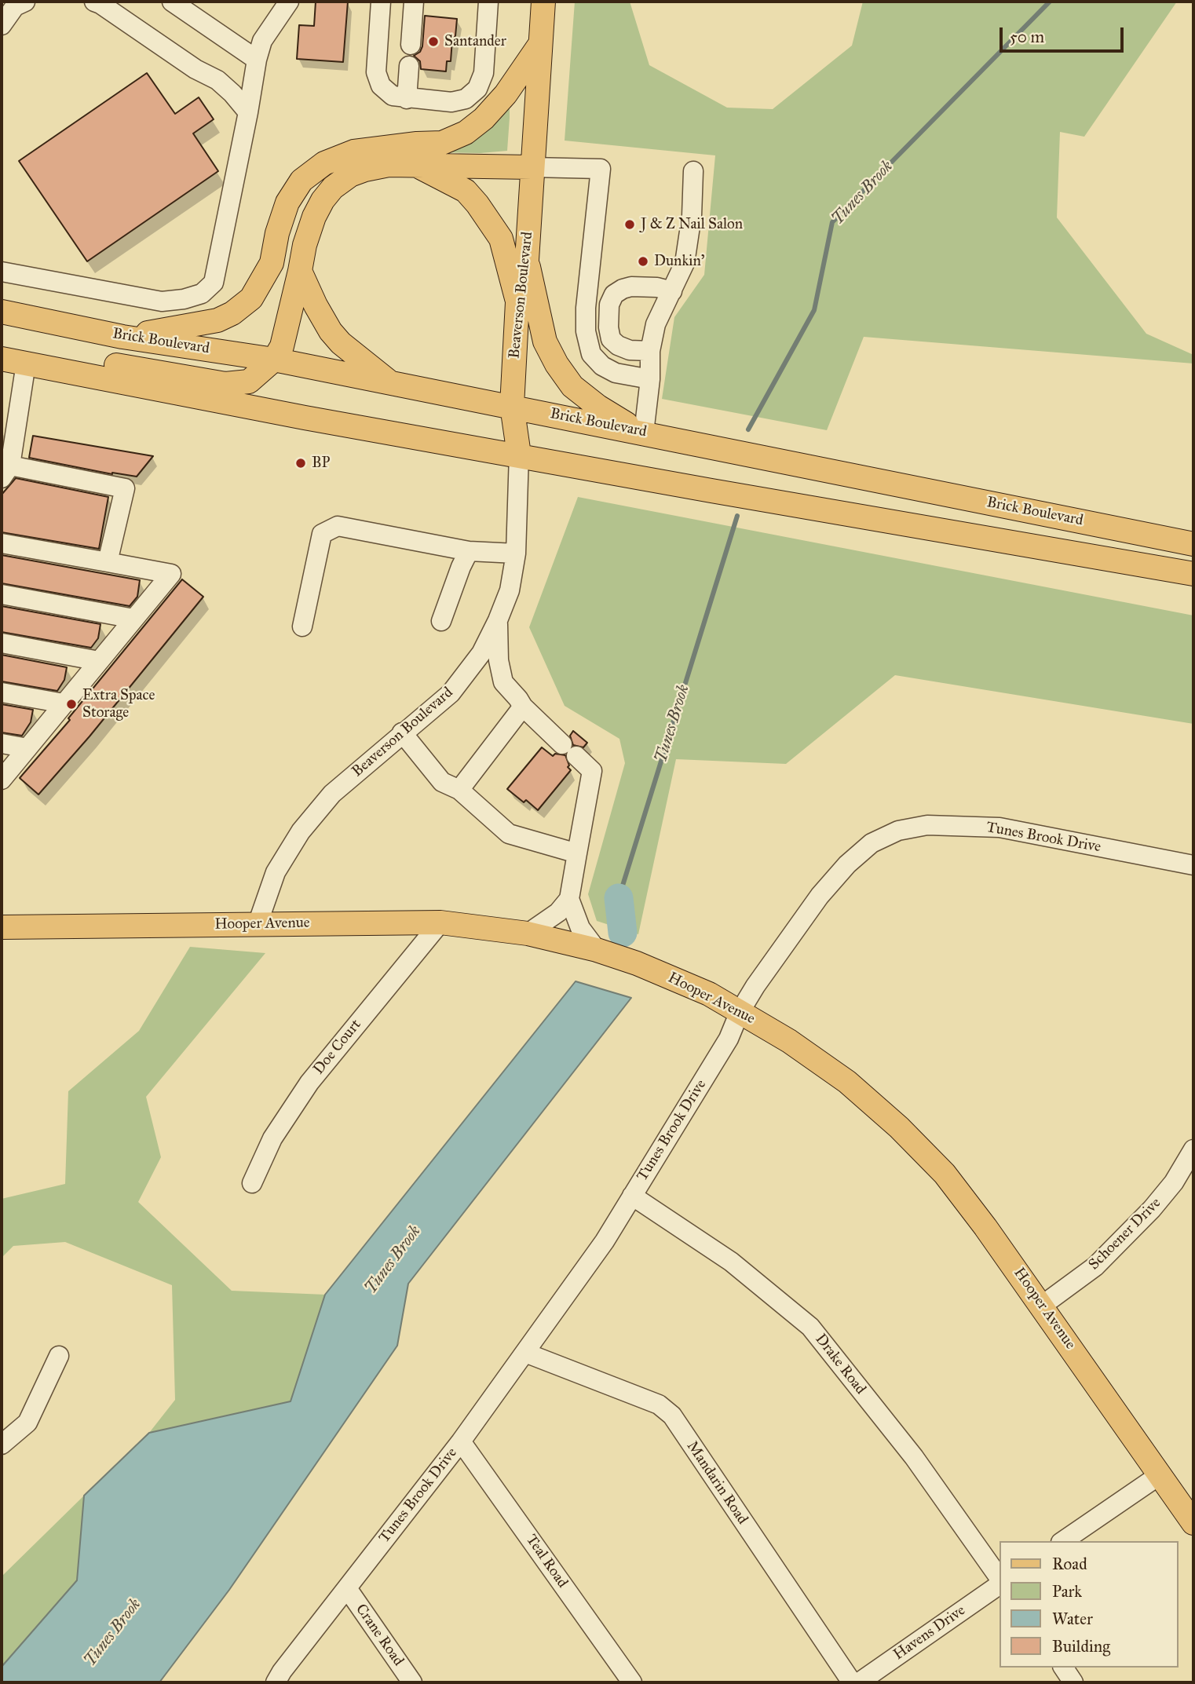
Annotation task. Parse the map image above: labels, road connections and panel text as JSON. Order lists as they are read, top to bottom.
{
  "streets": {
    "main road": ["Beaverson Boulevard", "Brick Boulevard", "Hooper Avenue"],
    "street": [
      "Tunes Brook Drive",
      "Doe Court",
      "Schoener Drive",
      "Drake Road",
      "Mandarin Road",
      "Teal Road",
      "Havens Drive",
      "Crane Road"
    ]
  },
  "crossings": [
    ["Beaverson Boulevard", "Brick Boulevard"],
    ["Beaverson Boulevard", "Hooper Avenue"],
    ["Tunes Brook Drive", "Hooper Avenue"],
    ["Tunes Brook Drive", "Drake Road"],
    ["Tunes Brook Drive", "Mandarin Road"],
    ["Tunes Brook Drive", "Teal Road"],
    ["Tunes Brook Drive", "Crane Road"],
    ["Hooper Avenue", "Doe Court"],
    ["Hooper Avenue", "Schoener Drive"]
  ],
  "water": ["Tunes Brook"],
  "places": [
    "Santander",
    "J & Z Nail Salon",
    "Dunkin'",
    "BP",
    "Extra Space Storage"
  ],
  "legend": [
    "Road",
    "Park",
    "Water",
    "Building"
  ],
  "scale_bar": "50 m"
}
